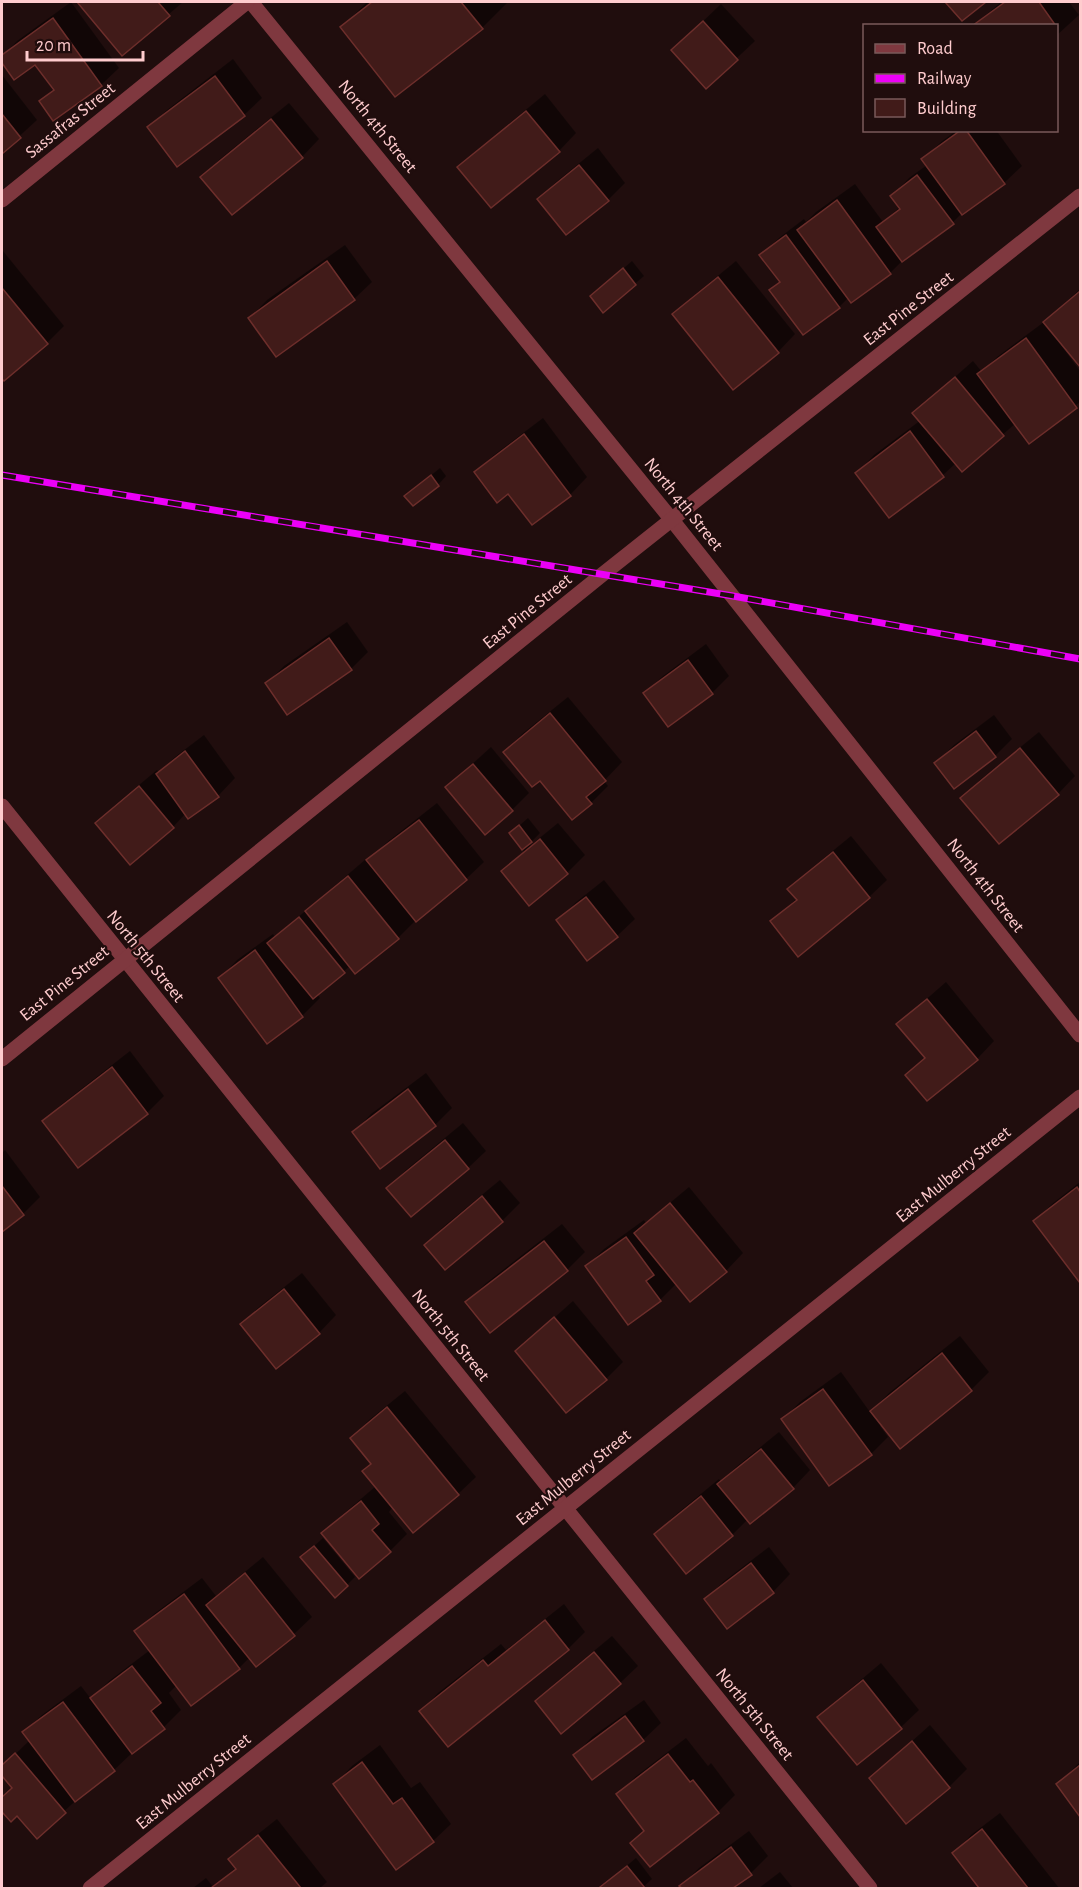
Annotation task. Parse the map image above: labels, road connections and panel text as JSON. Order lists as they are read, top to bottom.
{
  "streets": {
    "street": [
      "Sassafras Street",
      "North 4th Street",
      "East Pine Street",
      "North 5th Street",
      "East Mulberry Street"
    ]
  },
  "crossings": [
    ["Sassafras Street", "North 4th Street"],
    ["North 4th Street", "East Pine Street"],
    ["East Pine Street", "North 5th Street"],
    ["North 5th Street", "East Mulberry Street"]
  ],
  "legend": ["Road", "Railway", "Building"],
  "scale_bar": "20 m"
}
